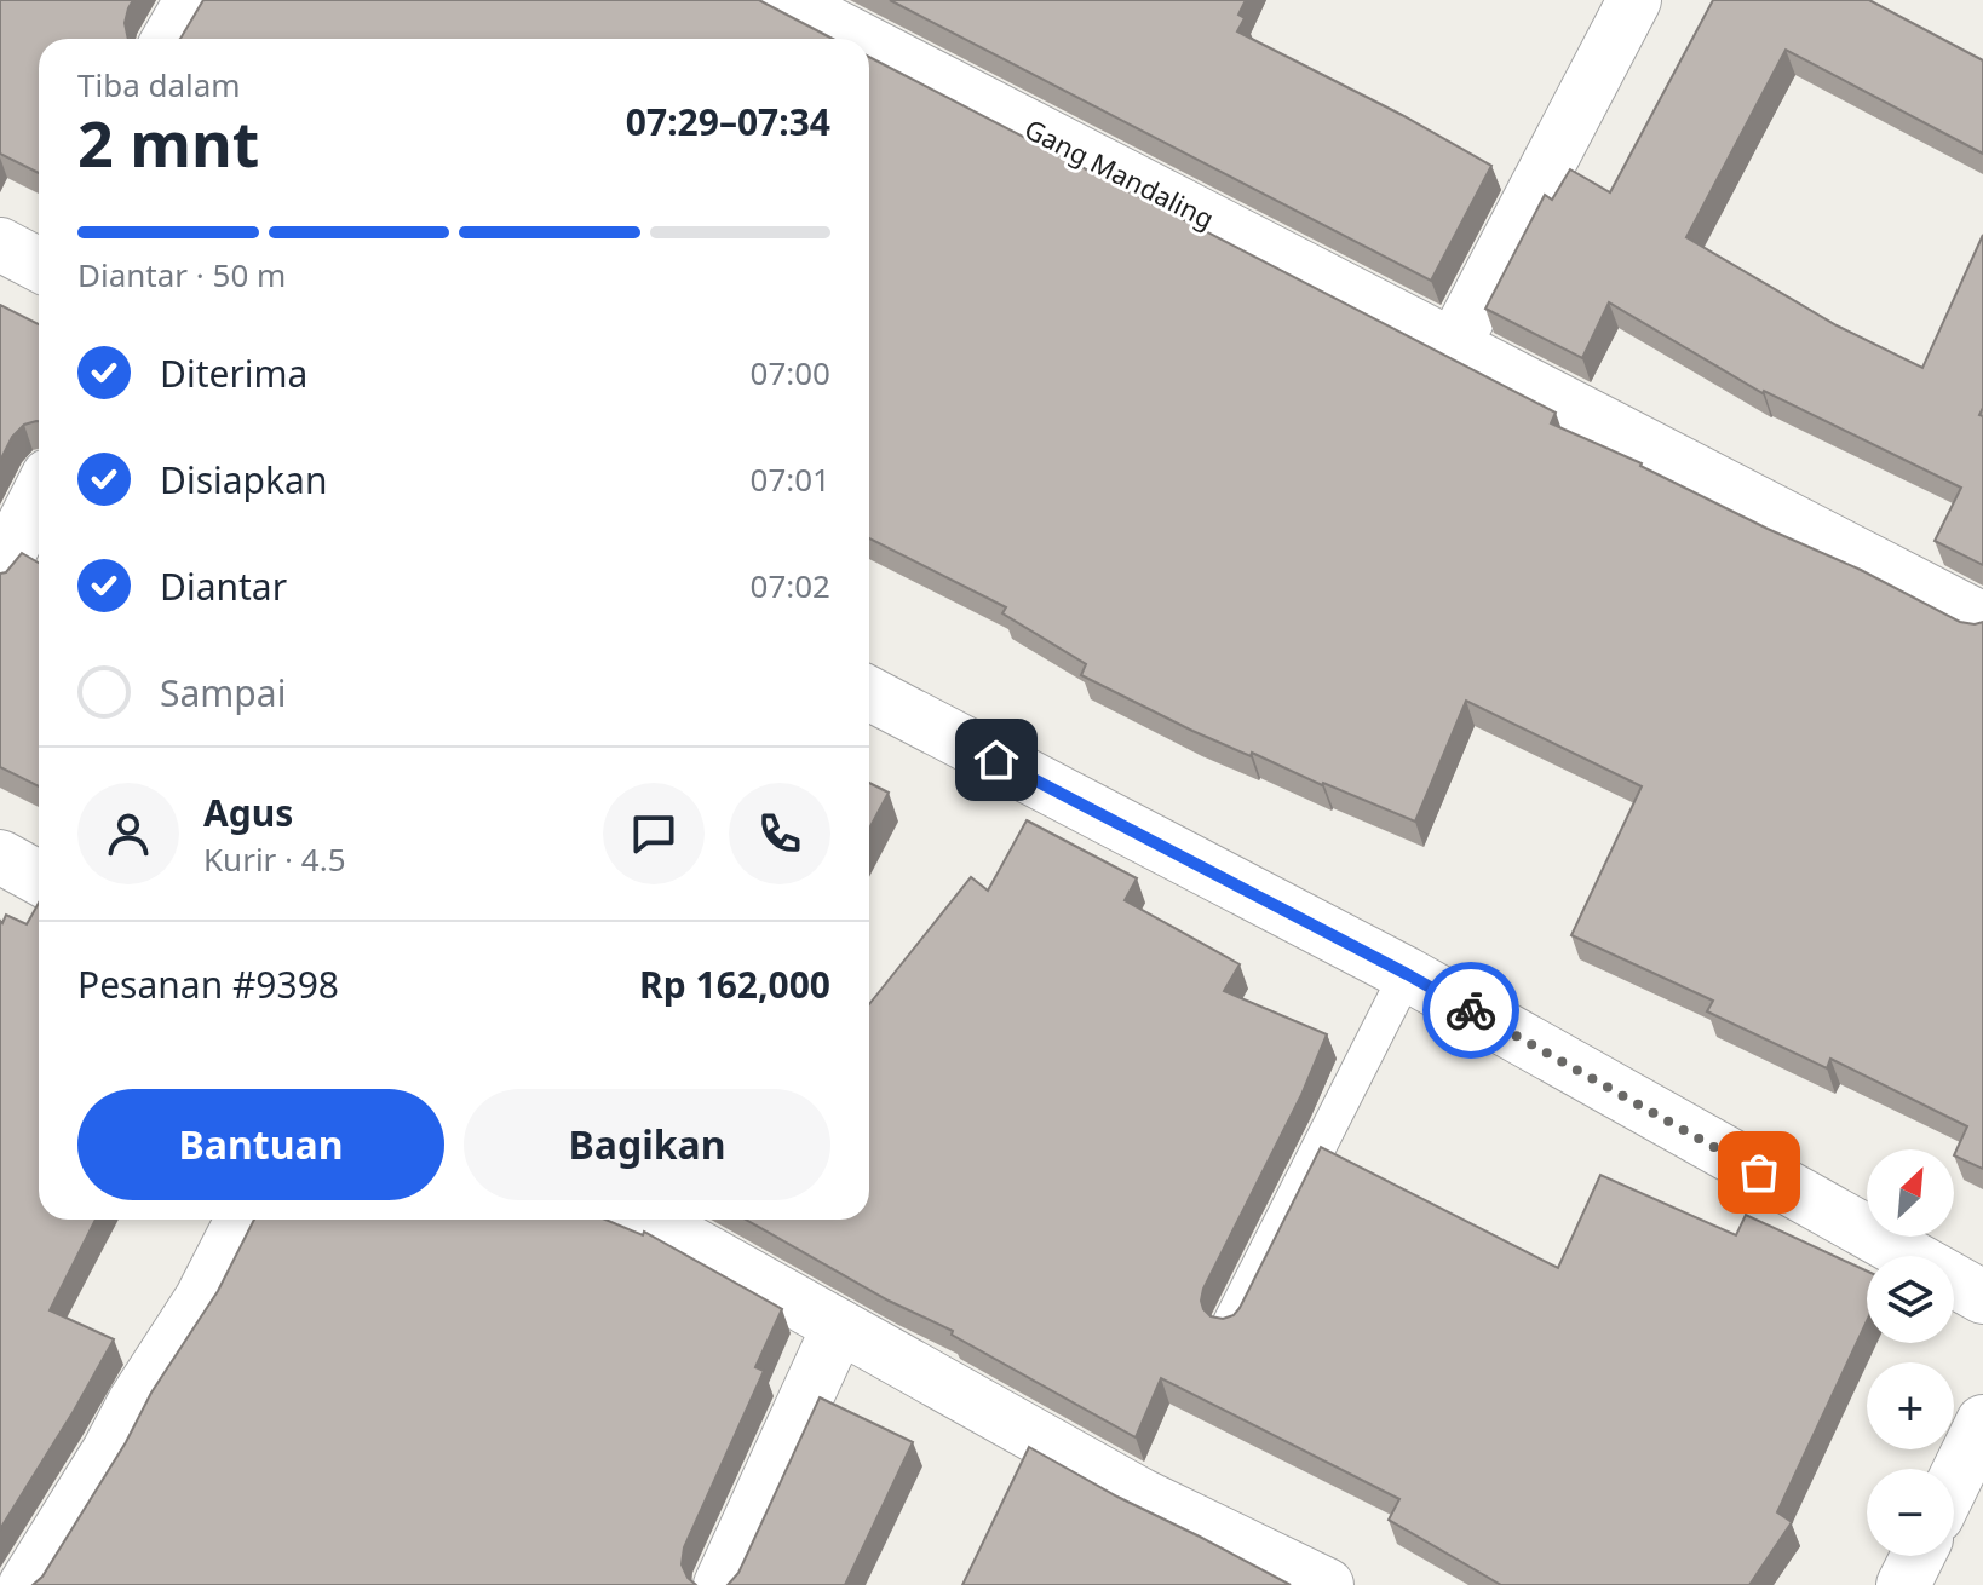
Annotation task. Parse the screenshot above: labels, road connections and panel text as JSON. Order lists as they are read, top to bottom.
{
  "streets": {
    "street": ["Gang Mandaling"]
  },
  "north": "top right",
  "page": {
    "heading": ["2 mnt", "Tiba dalam", "07:29–07:34"],
    "panel": [
      "Agus",
      "Kurir · 4.5",
      "Pesanan #9398",
      "Rp 162,000"
    ],
    "bar": "Diantar · 50 m",
    "list": [
      ["Diterima", "07:00"],
      ["Disiapkan", "07:01"],
      ["Diantar", "07:02"],
      "Sampai"
    ],
    "buttons": ["Bantuan", "Bagikan"],
    "map_buttons": ["+", "−"]
  }
}
